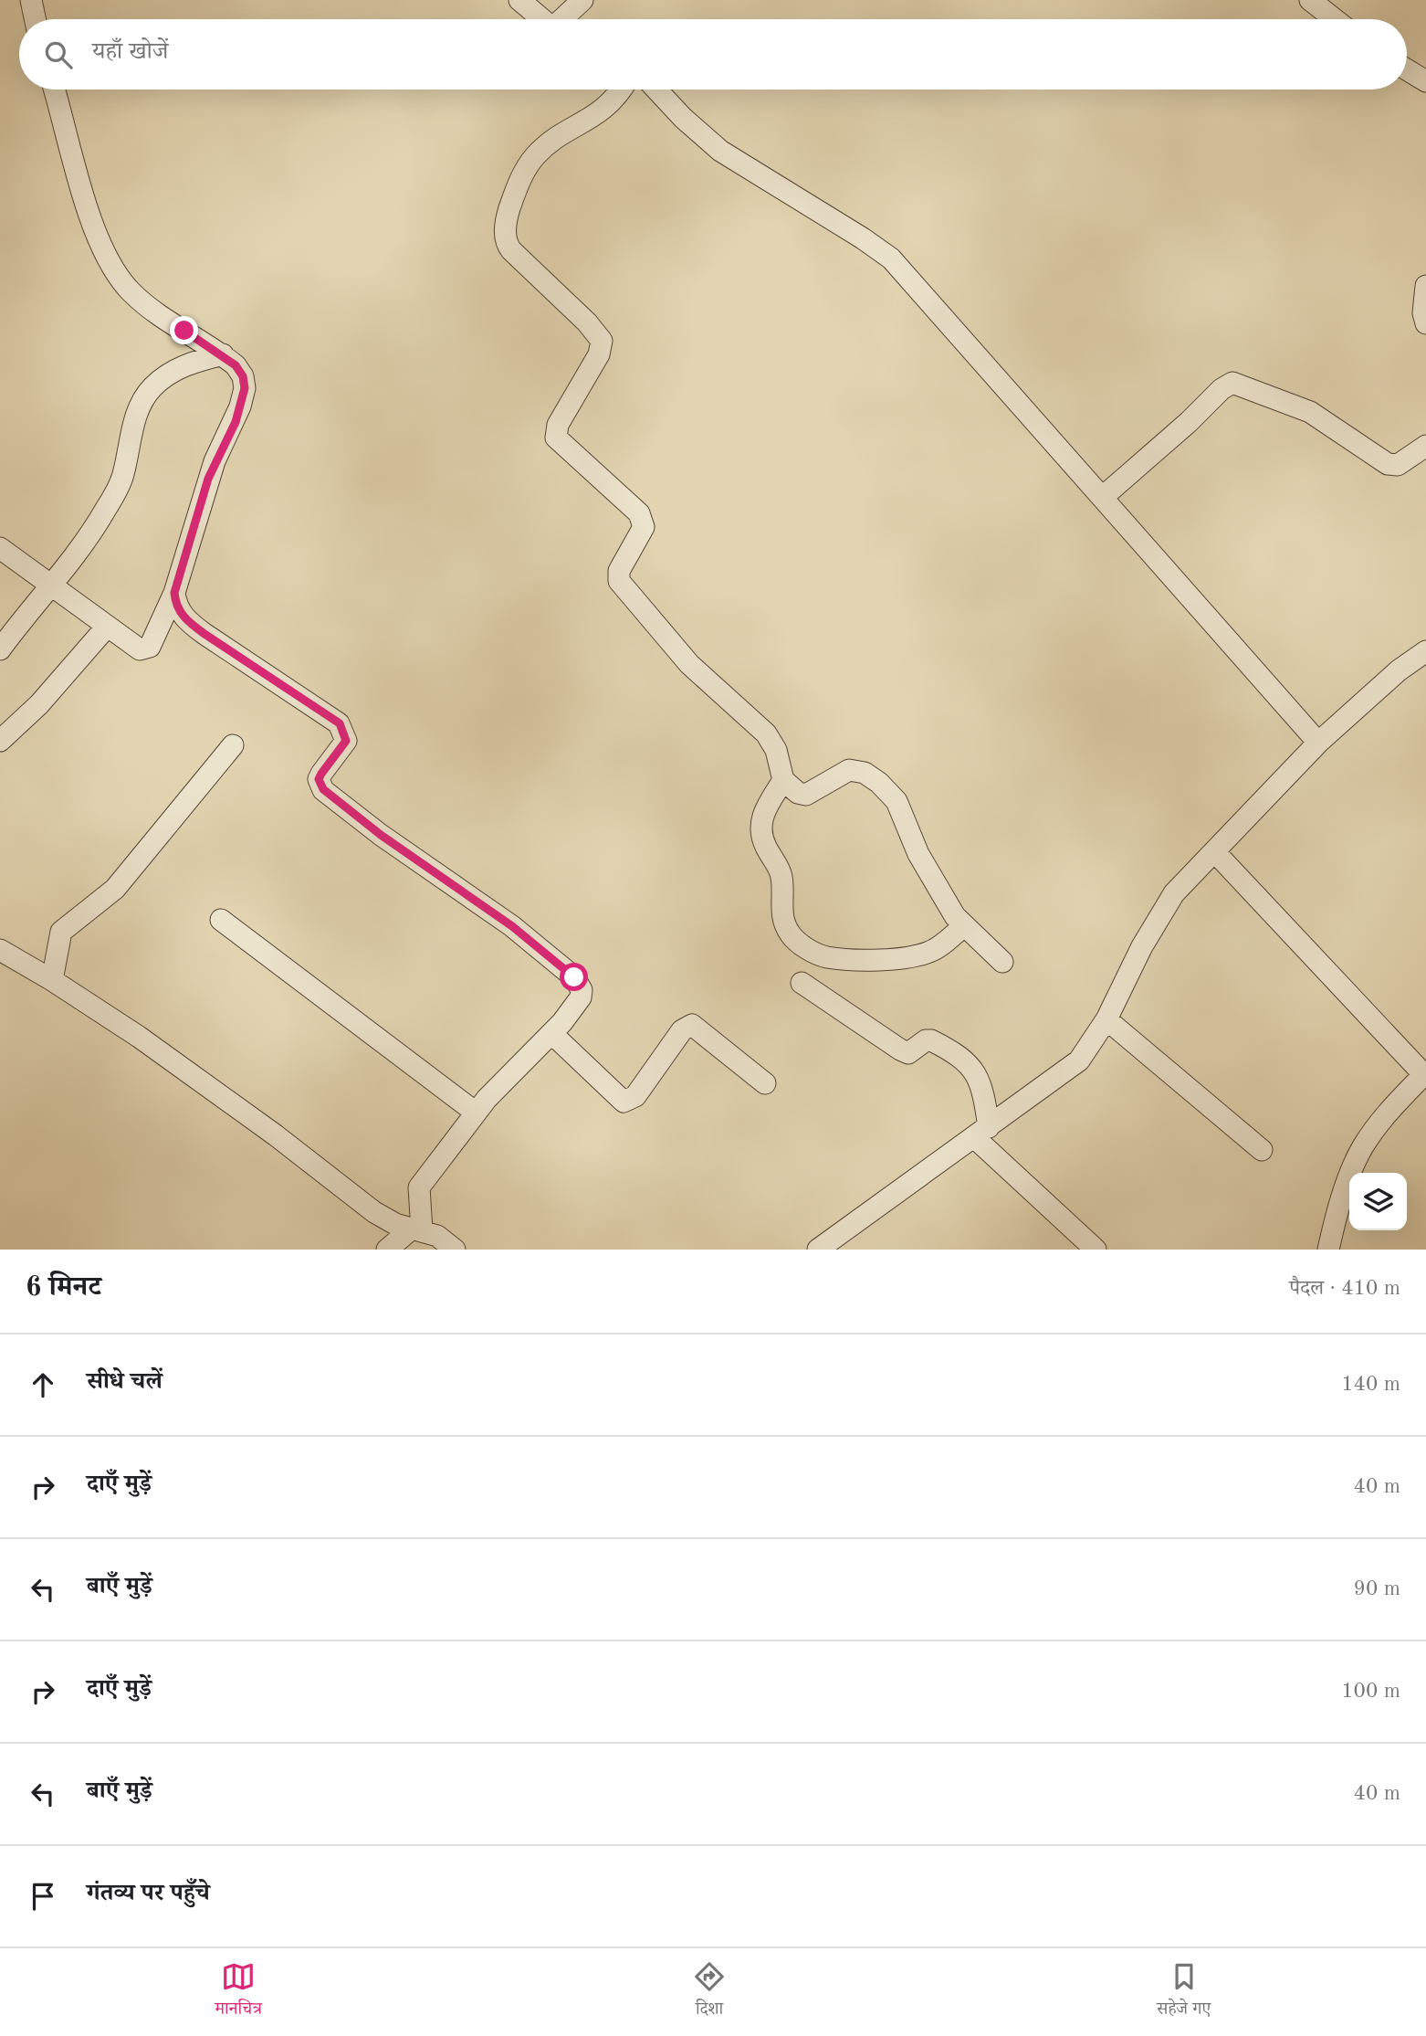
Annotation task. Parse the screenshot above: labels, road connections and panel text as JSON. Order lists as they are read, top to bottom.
{
  "page": {
    "search": "यहाँ खोजें",
    "heading": ["6 मिनट", "पैदल · 410 m"],
    "list": [
      ["सीधे चलें", "140 m"],
      ["दाएँ मुड़ें", "40 m"],
      ["बाएँ मुड़ें", "90 m"],
      ["दाएँ मुड़ें", "100 m"],
      ["बाएँ मुड़ें", "40 m"],
      "गंतव्य पर पहुँचे"
    ],
    "nav": ["मानचित्र", "दिशा", "सहेजे गए"]
  }
}
